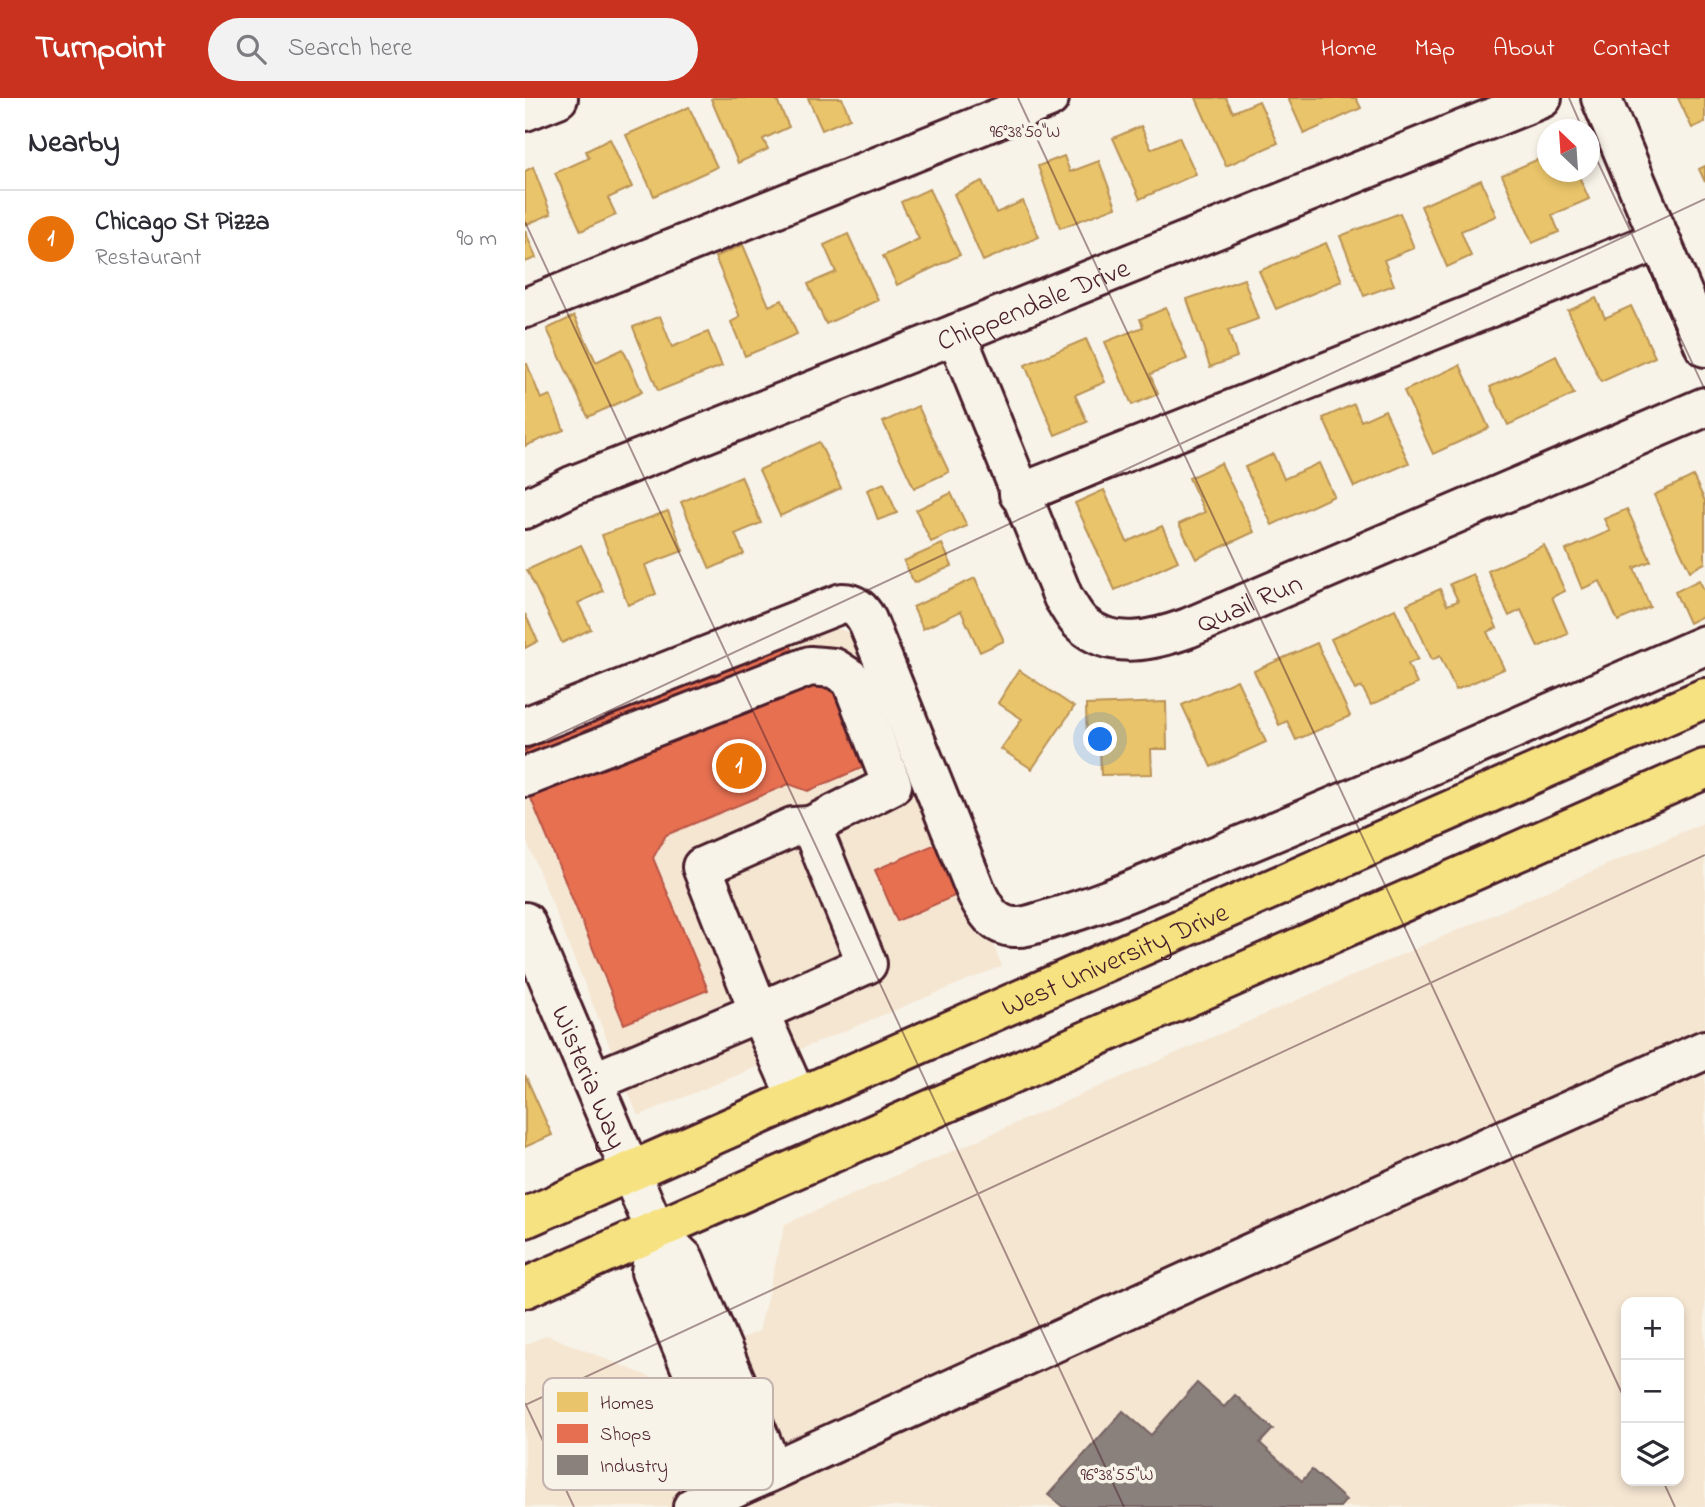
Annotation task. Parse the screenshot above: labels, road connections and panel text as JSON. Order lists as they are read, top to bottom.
{
  "streets": {
    "highway": ["West University Drive"],
    "street": ["Chippendale Drive", "Quail Run", "Wisteria Way"]
  },
  "crossings": [
    ["Chippendale Drive", "Quail Run"],
    ["West University Drive", "Wisteria Way"]
  ],
  "legend": ["Homes", "Shops", "Industry"],
  "north": "top left",
  "page": {
    "header": "Turnpoint",
    "search": "Search here",
    "nav": [
      "Home",
      "Map",
      "About",
      "Contact"
    ],
    "heading": "Nearby",
    "list": [
      {
        "mark": "1",
        "name": "Chicago St Pizza",
        "note": "Restaurant",
        "value": "90 m"
      }
    ],
    "pins": "1",
    "map_buttons": ["+", "−"]
  },
  "coordinates": ["96°38'50\"W", "96°38'55\"W"]
}
